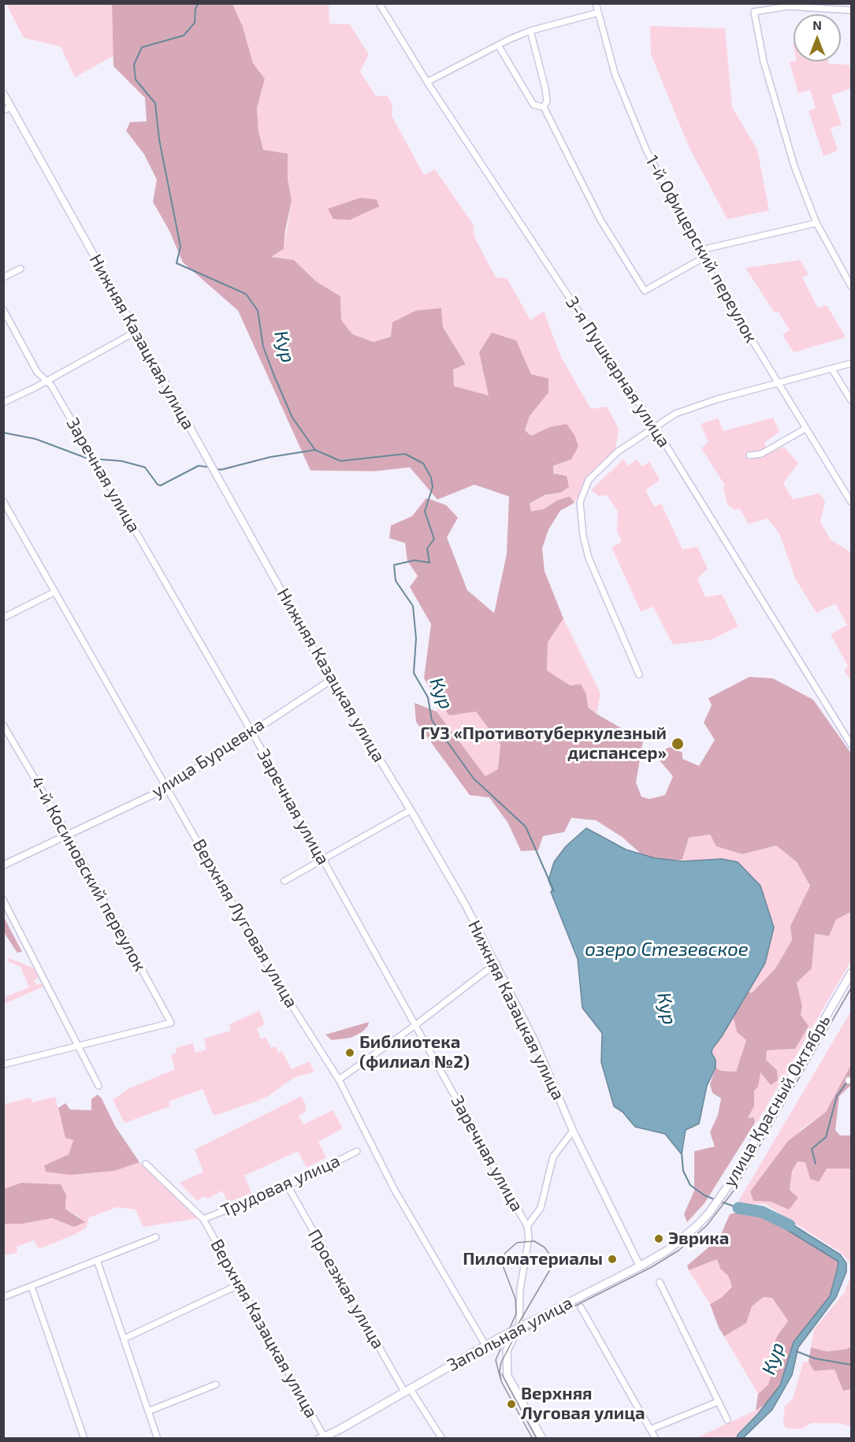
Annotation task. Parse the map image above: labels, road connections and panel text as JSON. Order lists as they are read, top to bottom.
{
  "streets": {
    "main road": ["улица Красный Октябрь", "Запольная улица"],
    "street": [
      "1-й Офицерский переулок",
      "Нижняя Казацкая улица",
      "3-я Пушкарная улица",
      "Заречная улица",
      "улица Бурцевка",
      "4-й Косиновский переулок",
      "Верхняя Луговая улица",
      "Трудовая улица",
      "Проезжая улица",
      "Верхняя Казацкая улица"
    ]
  },
  "crossings": [
    ["Нижняя Казацкая улица", "улица Бурцевка"],
    ["Нижняя Казацкая улица", "Запольная улица"],
    ["Заречная улица", "улица Бурцевка"],
    ["Заречная улица", "Запольная улица"],
    ["улица Бурцевка", "4-й Косиновский переулок"],
    ["улица Бурцевка", "Верхняя Луговая улица"],
    ["Верхняя Луговая улица", "Запольная улица"],
    ["улица Красный Октябрь", "Запольная улица"],
    ["Трудовая улица", "Проезжая улица"],
    ["Трудовая улица", "Верхняя Казацкая улица"],
    ["Проезжая улица", "Запольная улица"],
    ["Верхняя Казацкая улица", "Запольная улица"]
  ],
  "water": ["Кур", "озеро Стезевское"],
  "places": [
    "ГУЗ «Противотуберкулезный диспансер»",
    "Библиотека (филиал №2)",
    "Эврика",
    "Пиломатериалы",
    "Верхняя Луговая улица"
  ],
  "north": "top"
}
